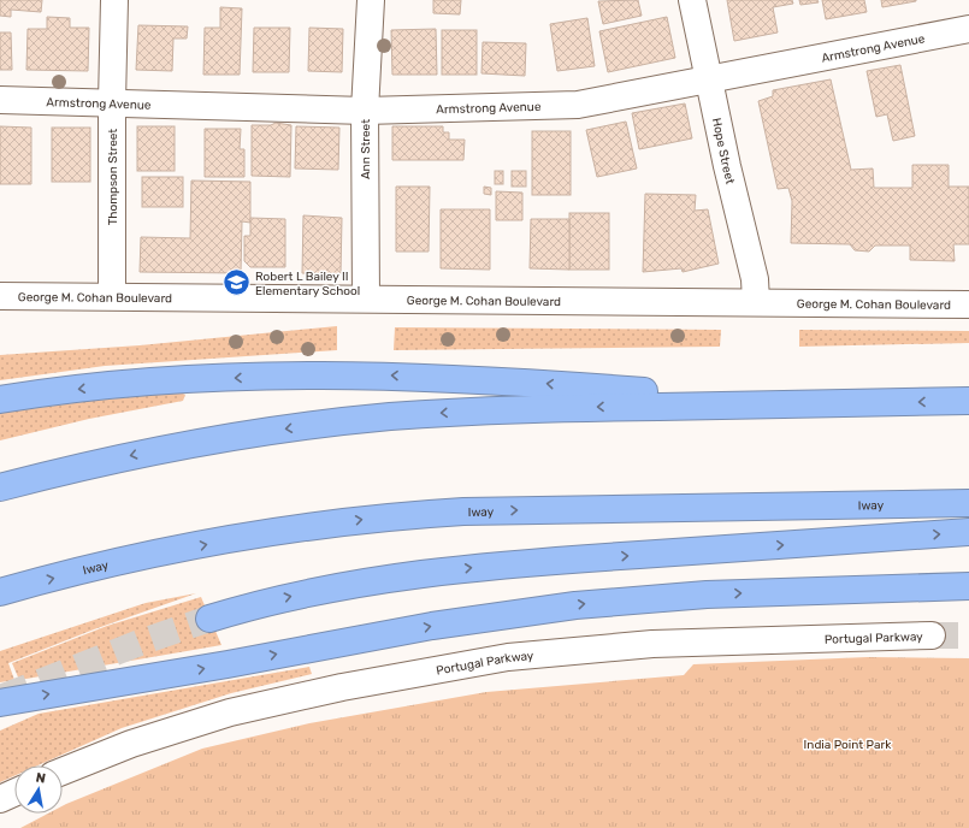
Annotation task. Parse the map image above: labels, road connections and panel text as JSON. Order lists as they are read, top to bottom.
{
  "streets": {
    "highway": ["Iway"],
    "street": [
      "Armstrong Avenue",
      "Ann Street",
      "Hope Street",
      "Thompson Street",
      "George M. Cohan Boulevard",
      "Portugal Parkway"
    ]
  },
  "crossings": [
    ["Armstrong Avenue", "Ann Street"],
    ["Armstrong Avenue", "Hope Street"],
    ["Armstrong Avenue", "Thompson Street"],
    ["Ann Street", "George M. Cohan Boulevard"],
    ["Hope Street", "George M. Cohan Boulevard"],
    ["Thompson Street", "George M. Cohan Boulevard"]
  ],
  "parks": ["India Point Park"],
  "places": {
    "school or university": ["Robert L Bailey II Elementary School"]
  },
  "north": "top"
}
